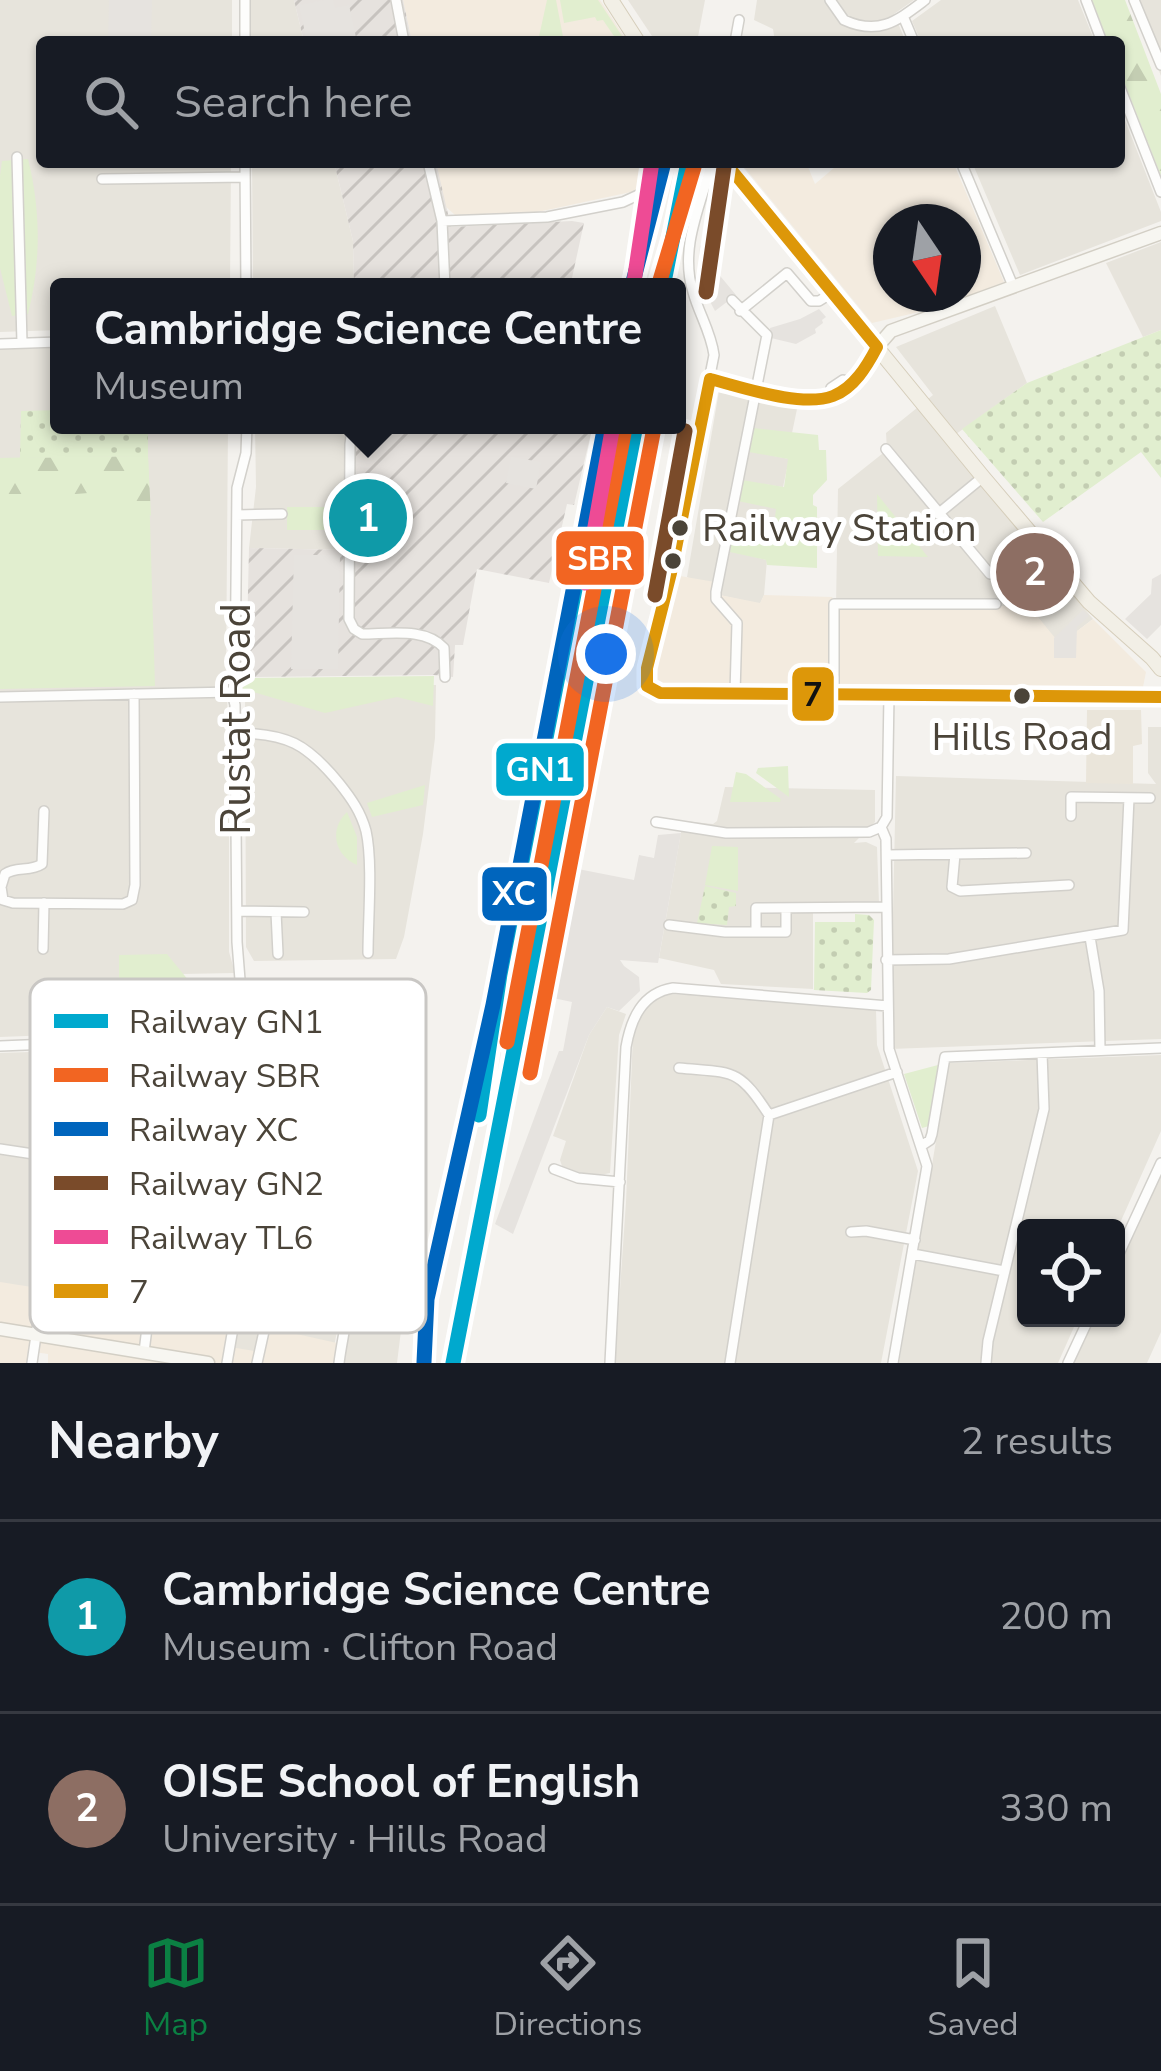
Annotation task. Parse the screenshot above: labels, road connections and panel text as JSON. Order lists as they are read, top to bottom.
{
  "streets": {
    "street": ["Rustat Road"]
  },
  "places": ["Railway Station", "Hills Road"],
  "lines": [
    "rail line GN1",
    "rail line SBR",
    "rail line XC",
    "rail line GN2",
    "rail line TL6",
    "transit line 7"
  ],
  "legend": [
    "Railway GN1",
    "Railway SBR",
    "Railway XC",
    "Railway GN2",
    "Railway TL6",
    "7"
  ],
  "north": "bottom",
  "page": {
    "search": "Search here",
    "popup": ["Cambridge Science Centre", "Museum"],
    "pins": ["1", "2"],
    "heading": ["Nearby", "2 results"],
    "list": [
      {
        "mark": "1",
        "name": "Cambridge Science Centre",
        "note": "Museum · Clifton Road",
        "value": "200 m"
      },
      {
        "mark": "2",
        "name": "OISE School of English",
        "note": "University · Hills Road",
        "value": "330 m"
      }
    ],
    "nav": ["Map", "Directions", "Saved"]
  }
}
